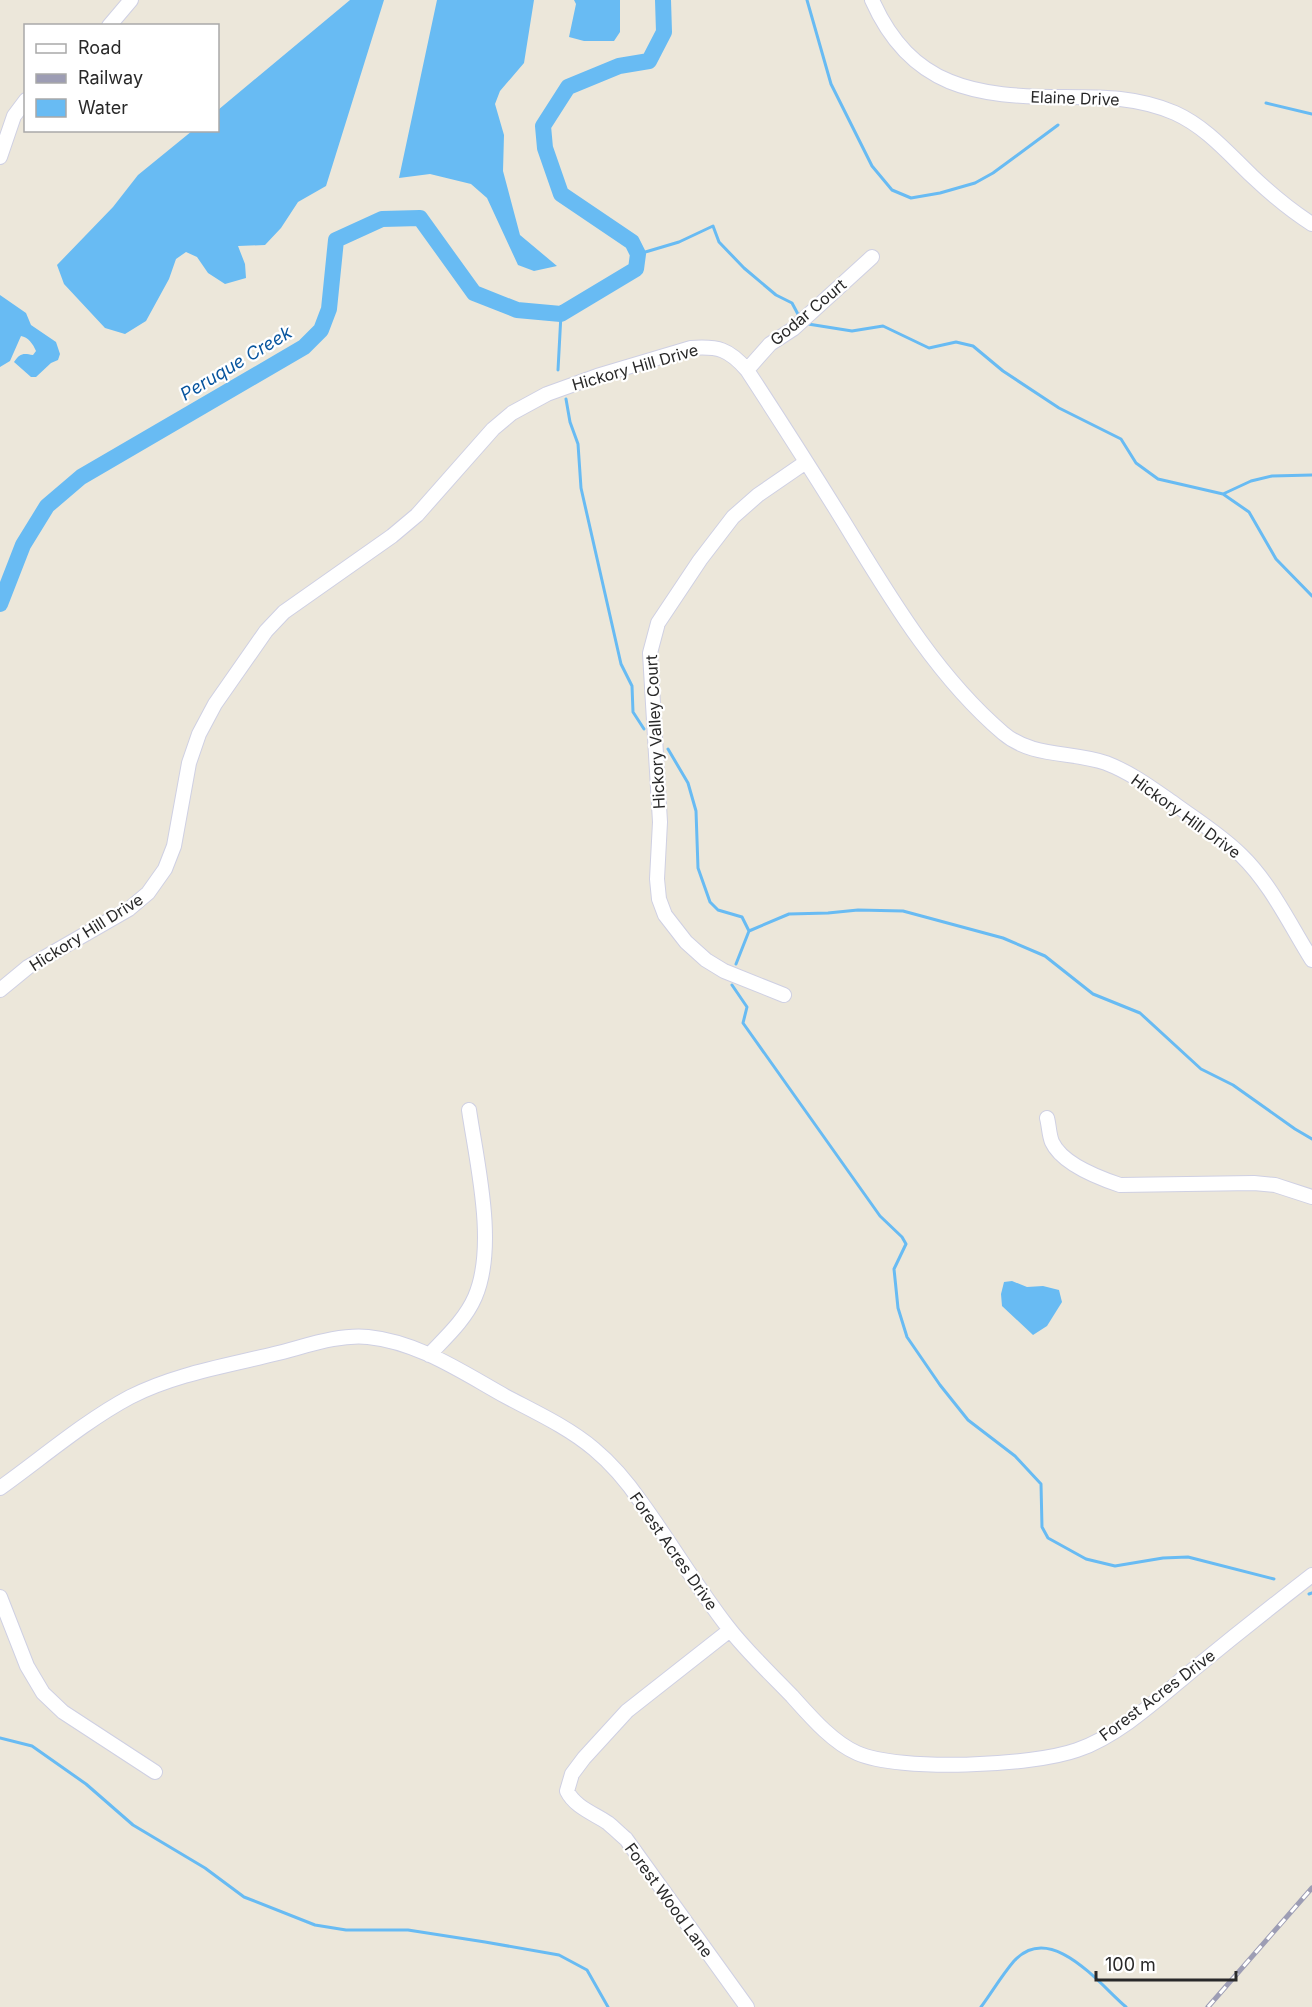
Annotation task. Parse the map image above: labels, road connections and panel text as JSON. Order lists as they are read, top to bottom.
{
  "streets": {
    "street": [
      "Elaine Drive",
      "Godar Court",
      "Hickory Hill Drive",
      "Hickory Valley Court",
      "Forest Acres Drive",
      "Forest Wood Lane"
    ]
  },
  "crossings": [
    ["Godar Court", "Hickory Hill Drive"],
    ["Hickory Hill Drive", "Hickory Valley Court"],
    ["Forest Acres Drive", "Forest Wood Lane"]
  ],
  "water": ["Peruque Creek"],
  "legend": ["Road", "Railway", "Water"],
  "scale_bar": "100 m"
}
